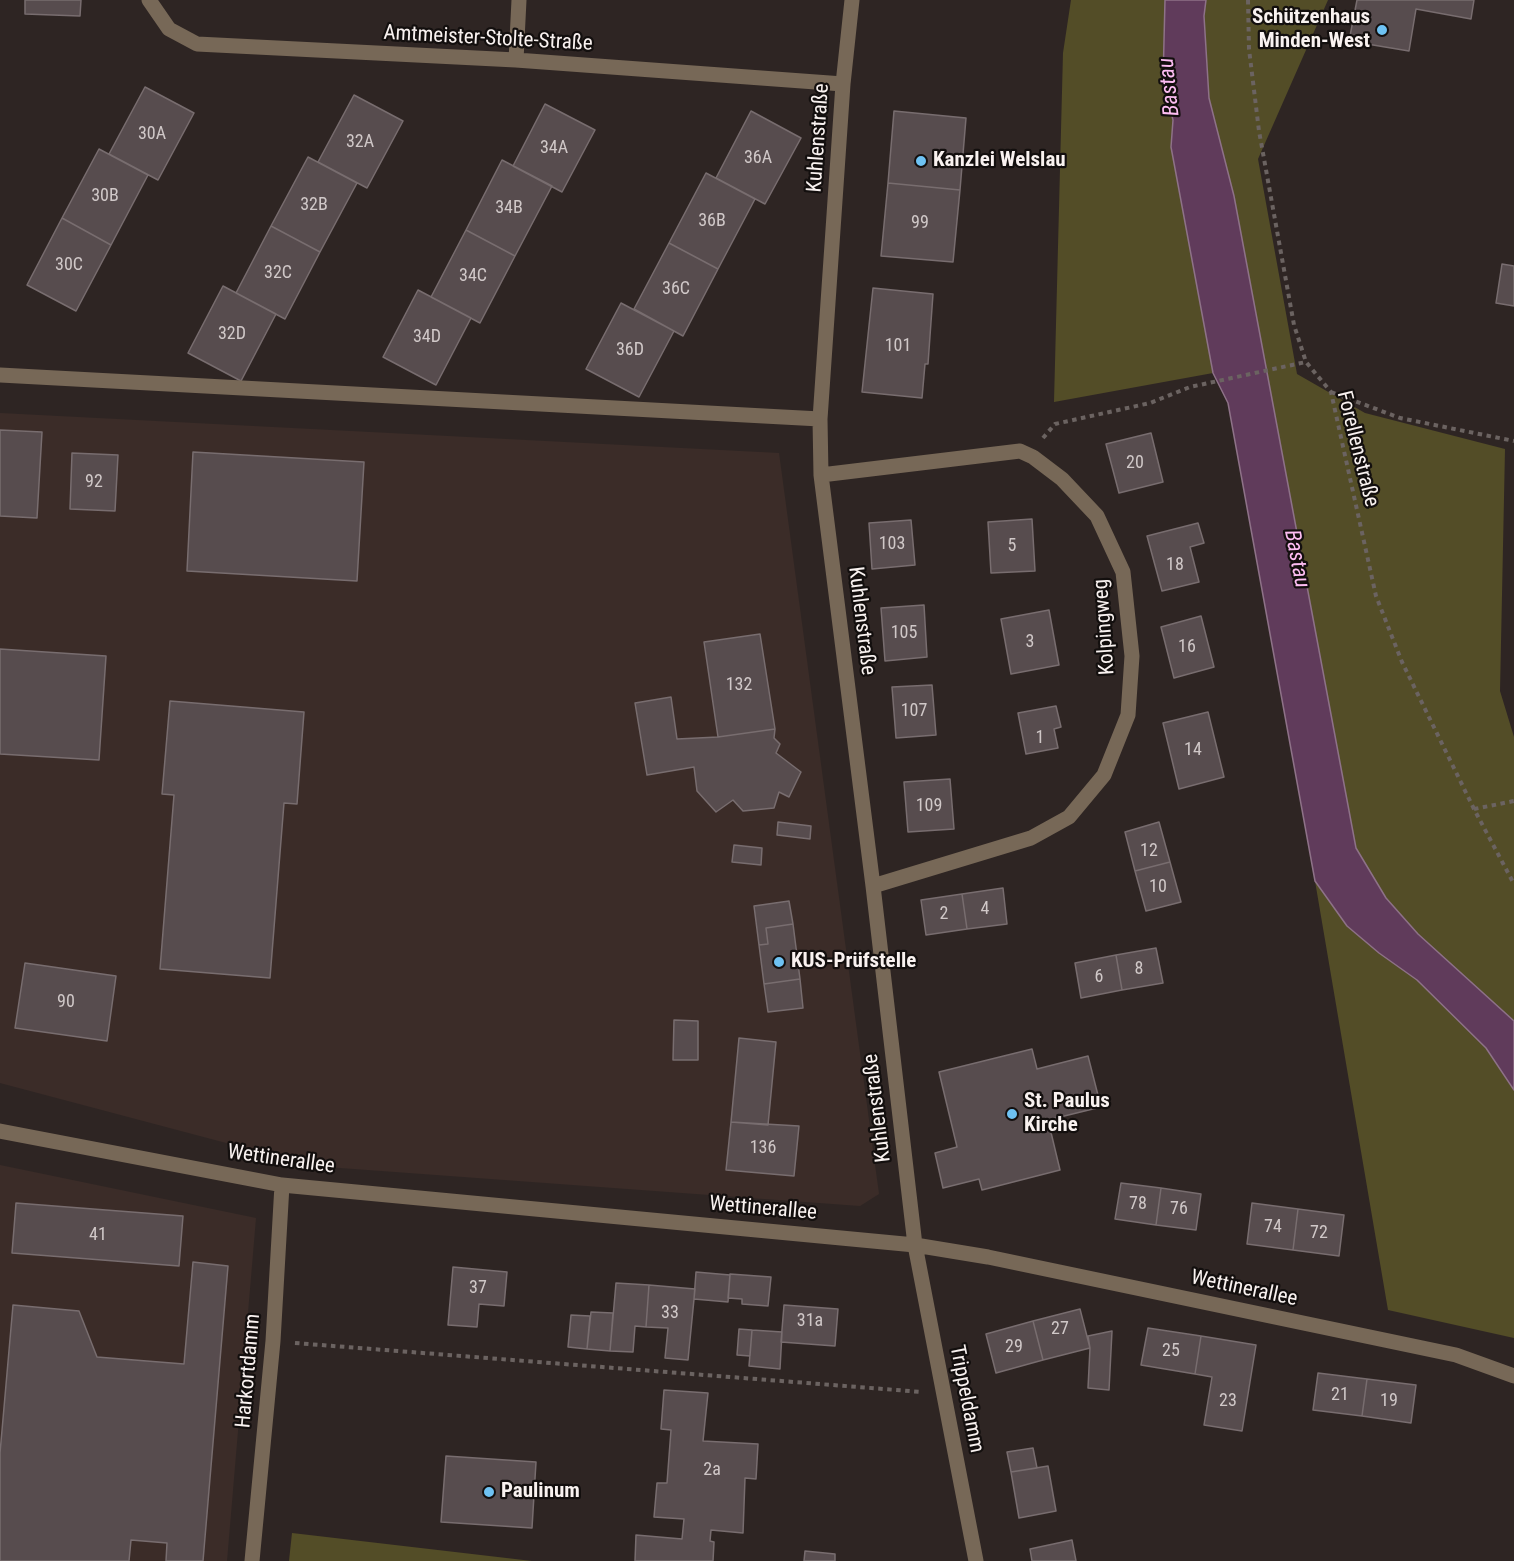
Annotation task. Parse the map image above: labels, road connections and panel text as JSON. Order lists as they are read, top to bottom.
{
  "streets": {
    "street": [
      "Amtmeister-Stolte-Straße",
      "Kuhlenstraße",
      "Kolpingweg",
      "Wettinerallee",
      "Harkortdamm",
      "Trippeldamm"
    ],
    "path": ["Forellenstraße"]
  },
  "crossings": [
    ["Amtmeister-Stolte-Straße", "Kuhlenstraße"],
    ["Kuhlenstraße", "Kolpingweg"],
    ["Kuhlenstraße", "Wettinerallee"],
    ["Kuhlenstraße", "Trippeldamm"],
    ["Wettinerallee", "Harkortdamm"],
    ["Wettinerallee", "Trippeldamm"]
  ],
  "water": ["Bastau"],
  "places": [
    "Schützenhaus Minden-West",
    "Kanzlei Welslau",
    "KUS-Prüfstelle",
    "St. Paulus Kirche",
    "Paulinum"
  ],
  "house_numbers": [
    "30A",
    "32A",
    "34A",
    "36A",
    "30B",
    "32B",
    "34B",
    "36B",
    "99",
    "30C",
    "32C",
    "34C",
    "36C",
    "32D",
    "34D",
    "101",
    "36D",
    "20",
    "92",
    "103",
    "5",
    "18",
    "105",
    "3",
    "16",
    "132",
    "107",
    "1",
    "14",
    "109",
    "12",
    "10",
    "4",
    "2",
    "8",
    "6",
    "90",
    "136",
    "78",
    "76",
    "74",
    "72",
    "41",
    "37",
    "33",
    "31a",
    "27",
    "29",
    "25",
    "21",
    "23",
    "19",
    "2a"
  ]
}
